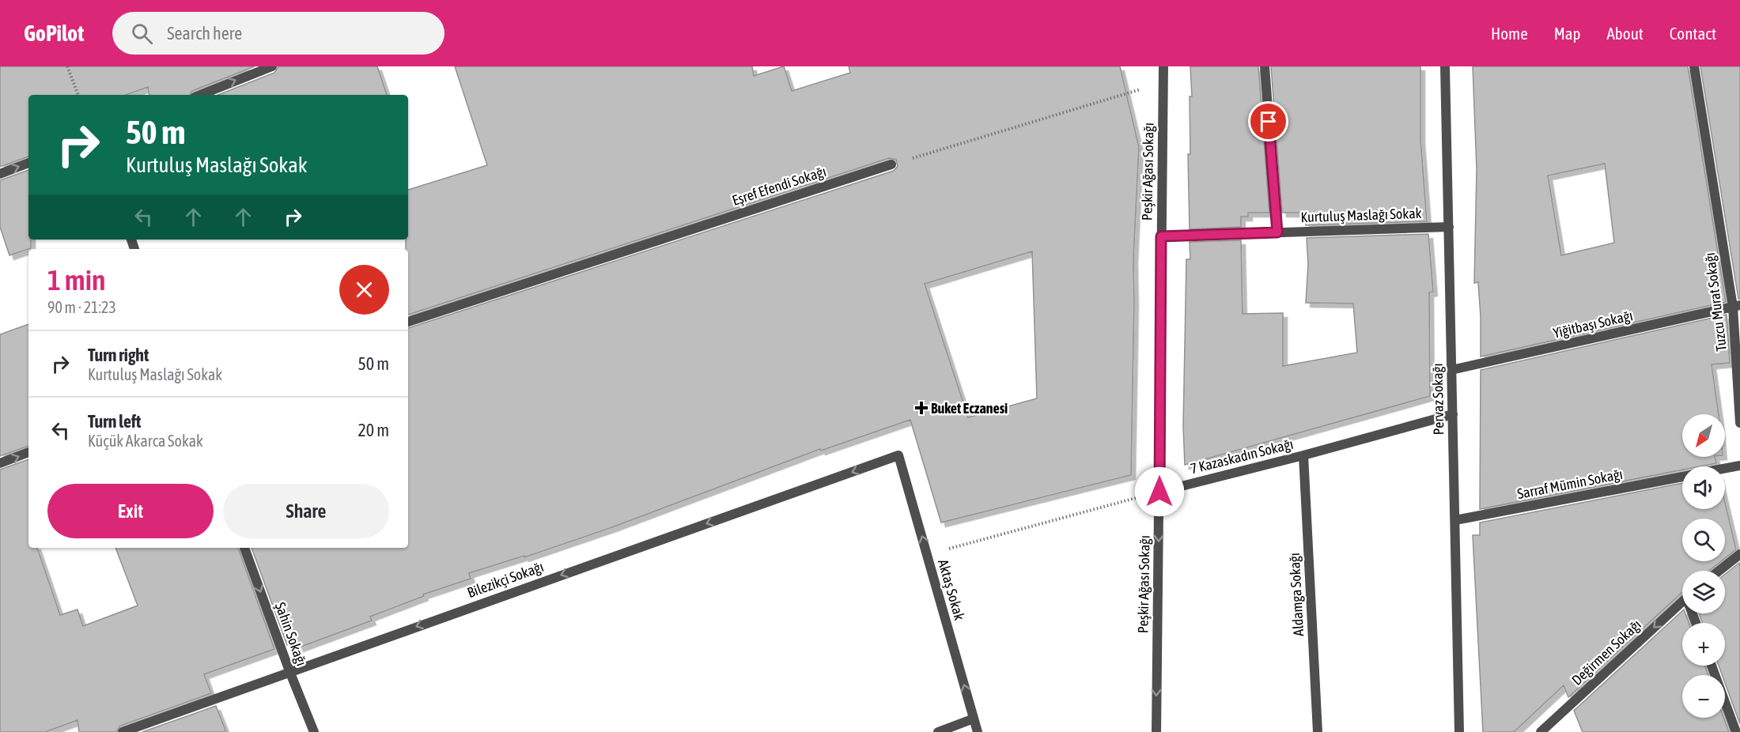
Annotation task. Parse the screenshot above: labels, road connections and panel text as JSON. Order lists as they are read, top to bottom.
{
  "streets": {
    "street": [
      "Peşkir Ağası Sokağı",
      "Eşref Efendi Sokağı",
      "Kurtuluş Maslağı Sokak",
      "Tuzcu Murat Sokağı",
      "Yiğitbaşı Sokağı",
      "Pervaz Sokağı",
      "7 Kazaskadın Sokağı",
      "Sarraf Mümin Sokağı",
      "Bilezikçi Sokağı",
      "Aktaş Sokak",
      "Aldamga Sokağı",
      "Şahin Sokağı",
      "Değirmen Sokağı"
    ]
  },
  "crossings": [
    ["Peşkir Ağası Sokağı", "Kurtuluş Maslağı Sokak"],
    ["Peşkir Ağası Sokağı", "7 Kazaskadın Sokağı"],
    ["Kurtuluş Maslağı Sokak", "Pervaz Sokağı"],
    ["Tuzcu Murat Sokağı", "Yiğitbaşı Sokağı"],
    ["Yiğitbaşı Sokağı", "Pervaz Sokağı"],
    ["Pervaz Sokağı", "7 Kazaskadın Sokağı"],
    ["Pervaz Sokağı", "Sarraf Mümin Sokağı"],
    ["7 Kazaskadın Sokağı", "Aldamga Sokağı"],
    ["Bilezikçi Sokağı", "Aktaş Sokak"],
    ["Bilezikçi Sokağı", "Şahin Sokağı"]
  ],
  "one_way": [
    "Peşkir Ağası Sokağı",
    "Bilezikçi Sokağı",
    "Aktaş Sokak",
    "Şahin Sokağı",
    "Değirmen Sokağı"
  ],
  "places": {
    "health": ["Buket Eczanesi"]
  },
  "north": "bottom left",
  "page": {
    "header": "GoPilot",
    "search": "Search here",
    "nav": [
      "Home",
      "Map",
      "About",
      "Contact"
    ],
    "turn": ["50 m", "Kurtuluş Maslağı Sokak"],
    "heading": ["1 min", "90 m · 21:23"],
    "list": [
      {
        "name": "Turn right",
        "note": "Kurtuluş Maslağı Sokak",
        "value": "50 m"
      },
      {
        "name": "Turn left",
        "note": "Küçük Akarca Sokak",
        "value": "20 m"
      }
    ],
    "map_buttons": ["+", "−"],
    "buttons": ["Exit", "Share"]
  }
}
